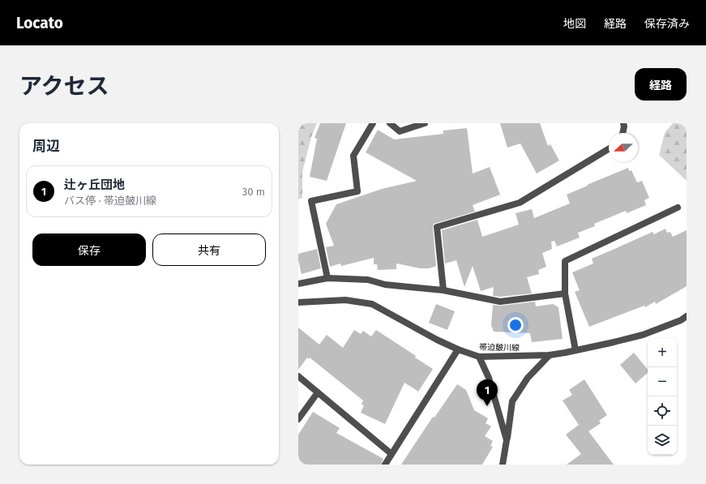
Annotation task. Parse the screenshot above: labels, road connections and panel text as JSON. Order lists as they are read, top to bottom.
{
  "streets": {
    "street": ["帯迫皷川線"]
  },
  "north": "left",
  "page": {
    "header": "Locato",
    "nav": ["地図", "経路", "保存済み"],
    "title": "アクセス",
    "buttons": [
      "経路",
      ["保存", "共有"]
    ],
    "heading": "周辺",
    "list": [
      {
        "mark": "1",
        "name": "辻ヶ丘団地",
        "note": "バス停 · 帯迫皷川線",
        "value": "30 m"
      }
    ],
    "map_buttons": ["+", "−"],
    "pins": "1"
  }
}
